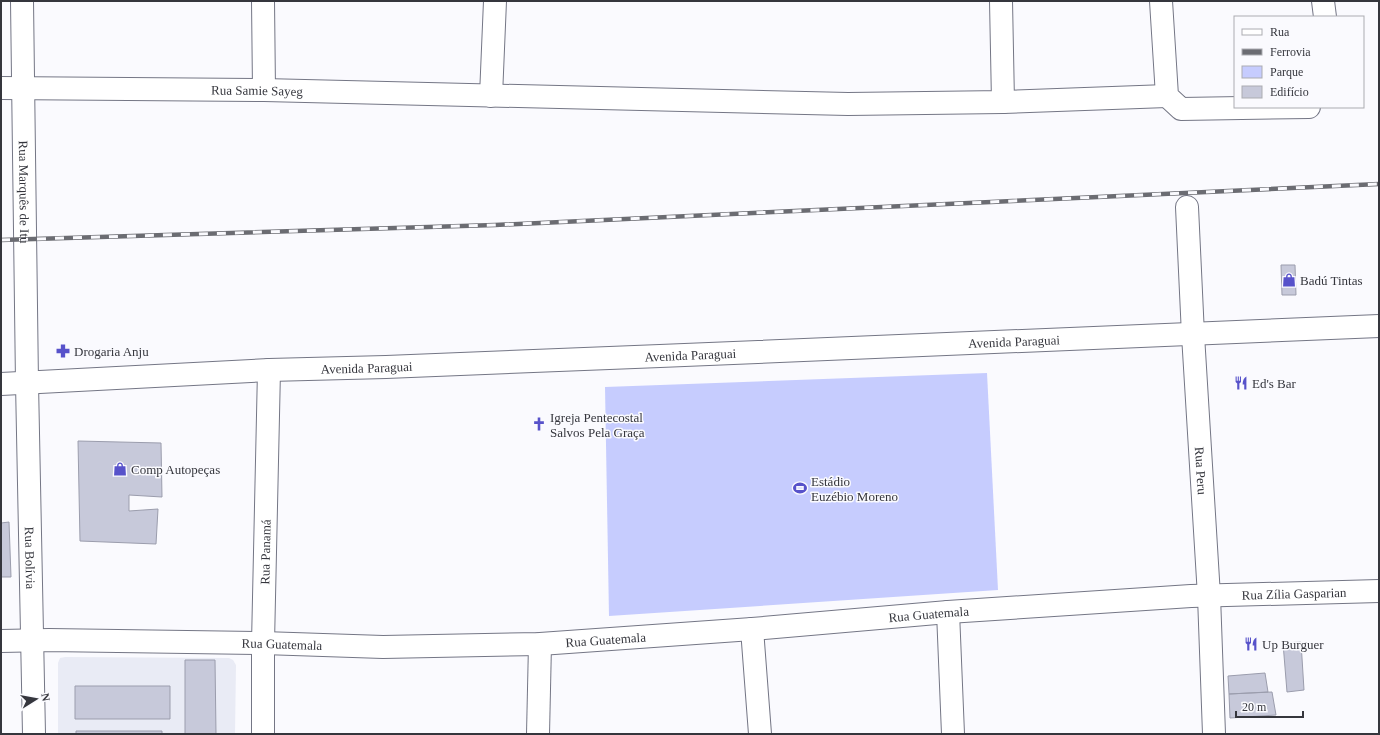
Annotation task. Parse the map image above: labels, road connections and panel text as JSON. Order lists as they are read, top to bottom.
{
  "streets": {
    "street": [
      "Rua Samie Sayeg",
      "Rua Marquês de Itu",
      "Avenida Paraguai",
      "Rua Peru",
      "Rua Panamá",
      "Rua Bolívia",
      "Rua Zília Gasparian",
      "Rua Guatemala"
    ]
  },
  "crossings": [
    ["Rua Samie Sayeg", "Rua Marquês de Itu"],
    ["Rua Marquês de Itu", "Avenida Paraguai"],
    ["Rua Marquês de Itu", "Rua Bolívia"],
    ["Avenida Paraguai", "Rua Peru"],
    ["Avenida Paraguai", "Rua Panamá"],
    ["Avenida Paraguai", "Rua Bolívia"],
    ["Rua Peru", "Rua Zília Gasparian"],
    ["Rua Peru", "Rua Guatemala"],
    ["Rua Panamá", "Rua Guatemala"],
    ["Rua Bolívia", "Rua Guatemala"],
    ["Rua Zília Gasparian", "Rua Guatemala"]
  ],
  "places": {
    "shop": ["Badú Tintas", "Comp Autopeças"],
    "pharmacy": ["Drogaria Anju"],
    "restaurant": ["Ed's Bar", "Up Burguer"],
    "church": ["Igreja Pentecostal Salvos Pela Graça"],
    "sports": ["Estádio Euzébio Moreno"]
  },
  "legend": [
    "Rua",
    "Ferrovia",
    "Parque",
    "Edifício"
  ],
  "scale_bar": "20 m",
  "north": "right"
}
